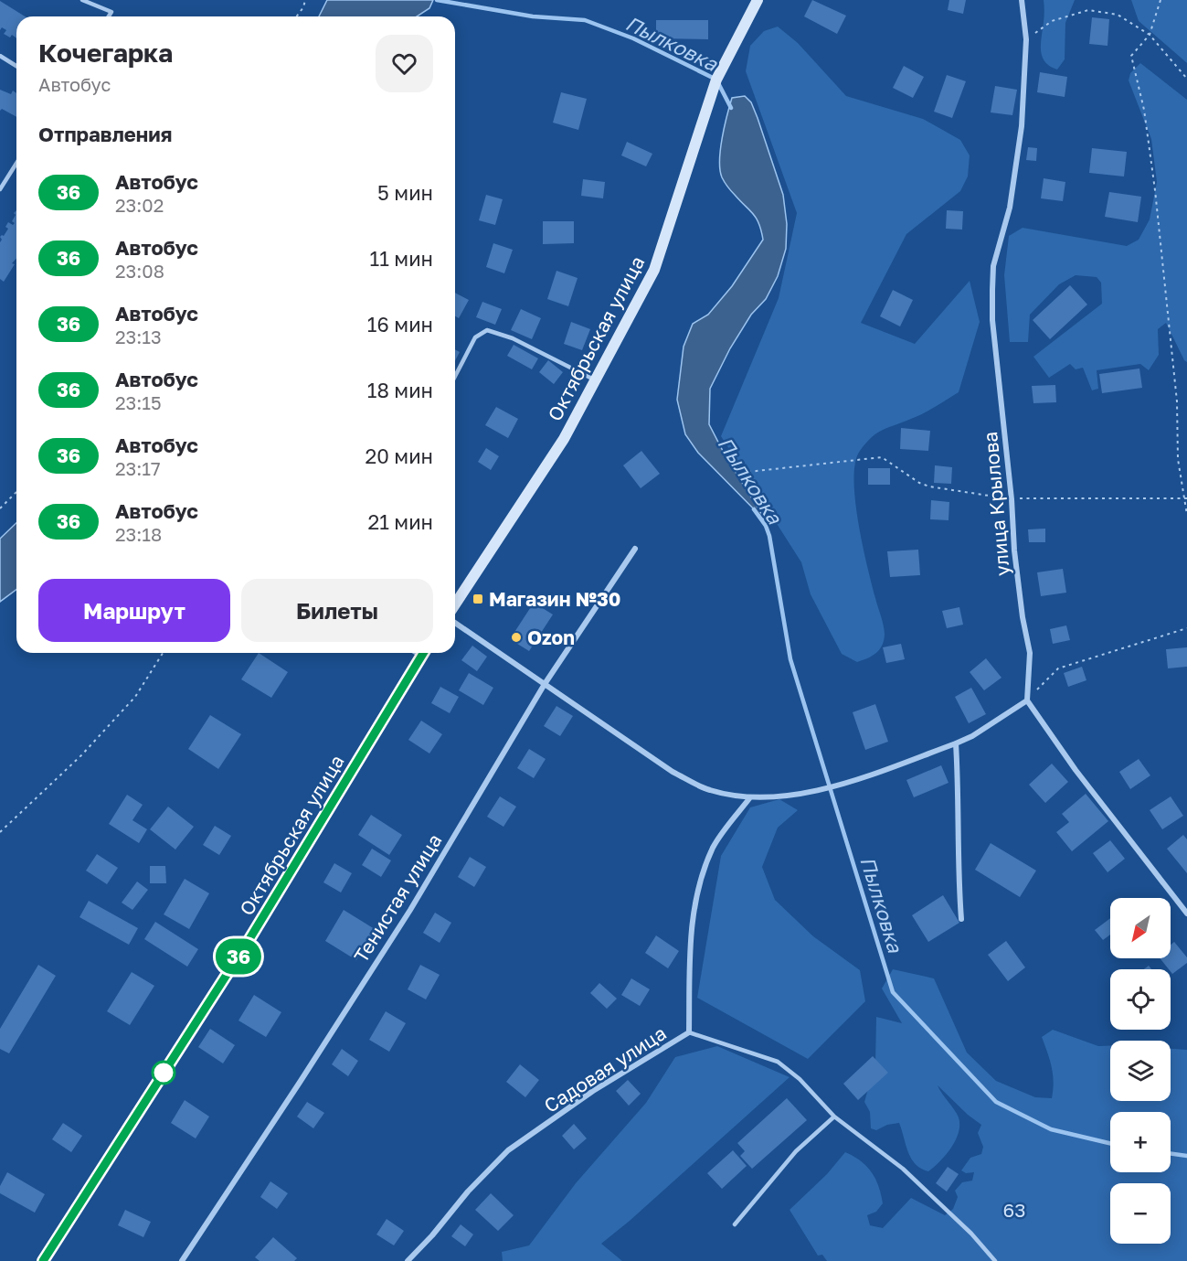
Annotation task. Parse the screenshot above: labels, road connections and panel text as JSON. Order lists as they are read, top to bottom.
{
  "streets": {
    "street": [
      "Октябрьская улица",
      "улица Крылова",
      "Тенистая улица",
      "Садовая улица"
    ]
  },
  "water": ["Пылковка"],
  "parks": ["63"],
  "places": {
    "transit": ["Магазин №30"],
    "other": ["Ozon"]
  },
  "lines": ["bus line 36"],
  "north": "bottom left",
  "page": {
    "on_map": "36",
    "heading": [
      ["Кочегарка", "Автобус"],
      "Отправления"
    ],
    "list": [
      {
        "mark": "36",
        "name": "Автобус",
        "note": "23:02",
        "value": "5 мин"
      },
      {
        "mark": "36",
        "name": "Автобус",
        "note": "23:08",
        "value": "11 мин"
      },
      {
        "mark": "36",
        "name": "Автобус",
        "note": "23:13",
        "value": "16 мин"
      },
      {
        "mark": "36",
        "name": "Автобус",
        "note": "23:15",
        "value": "18 мин"
      },
      {
        "mark": "36",
        "name": "Автобус",
        "note": "23:17",
        "value": "20 мин"
      },
      {
        "mark": "36",
        "name": "Автобус",
        "note": "23:18",
        "value": "21 мин"
      }
    ],
    "buttons": ["Маршрут", "Билеты"],
    "map_buttons": ["+", "−"]
  }
}
